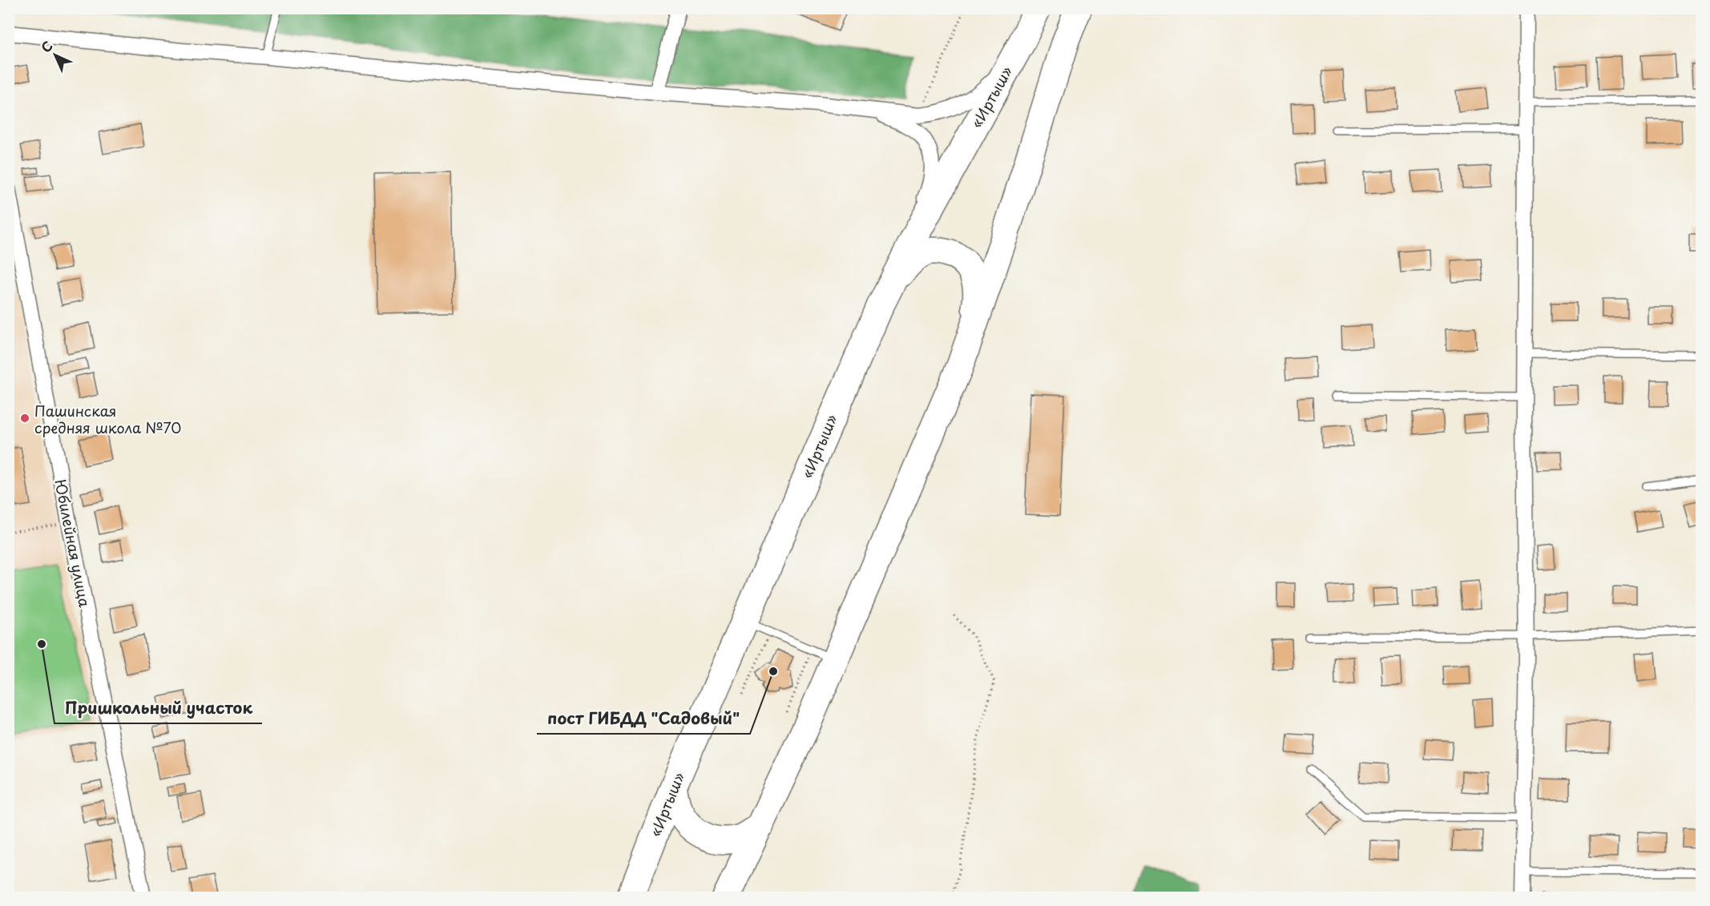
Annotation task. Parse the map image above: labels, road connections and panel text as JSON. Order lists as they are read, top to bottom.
{
  "streets": {
    "highway": ["«Иртыш»"],
    "street": ["Юбилейная улица"]
  },
  "places": ["Пашинская средняя школа №70", "Пришкольный участок", "пост ГИБДД \"Садовый\""],
  "north": "top left"
}
